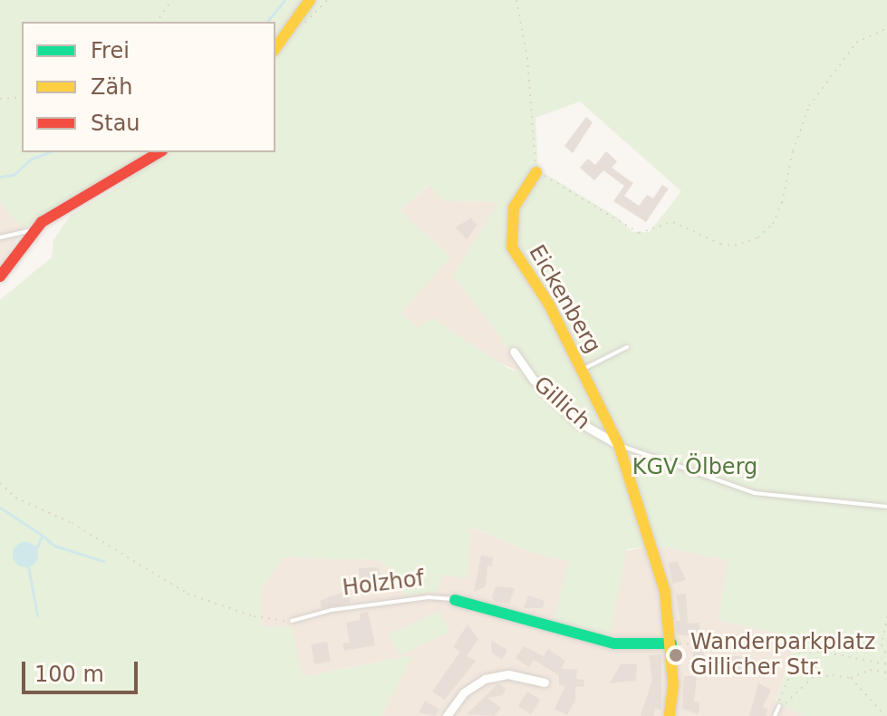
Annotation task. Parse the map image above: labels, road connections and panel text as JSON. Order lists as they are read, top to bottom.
{
  "streets": {
    "street": ["Eickenberg", "Gillich", "Holzhof"]
  },
  "crossings": [
    ["Eickenberg", "Gillich"],
    ["Eickenberg", "Holzhof"]
  ],
  "parks": ["KGV Ölberg"],
  "places": ["Wanderparkplatz Gillicher Str."],
  "legend": ["Frei", "Zäh", "Stau"],
  "scale_bar": "100 m"
}
